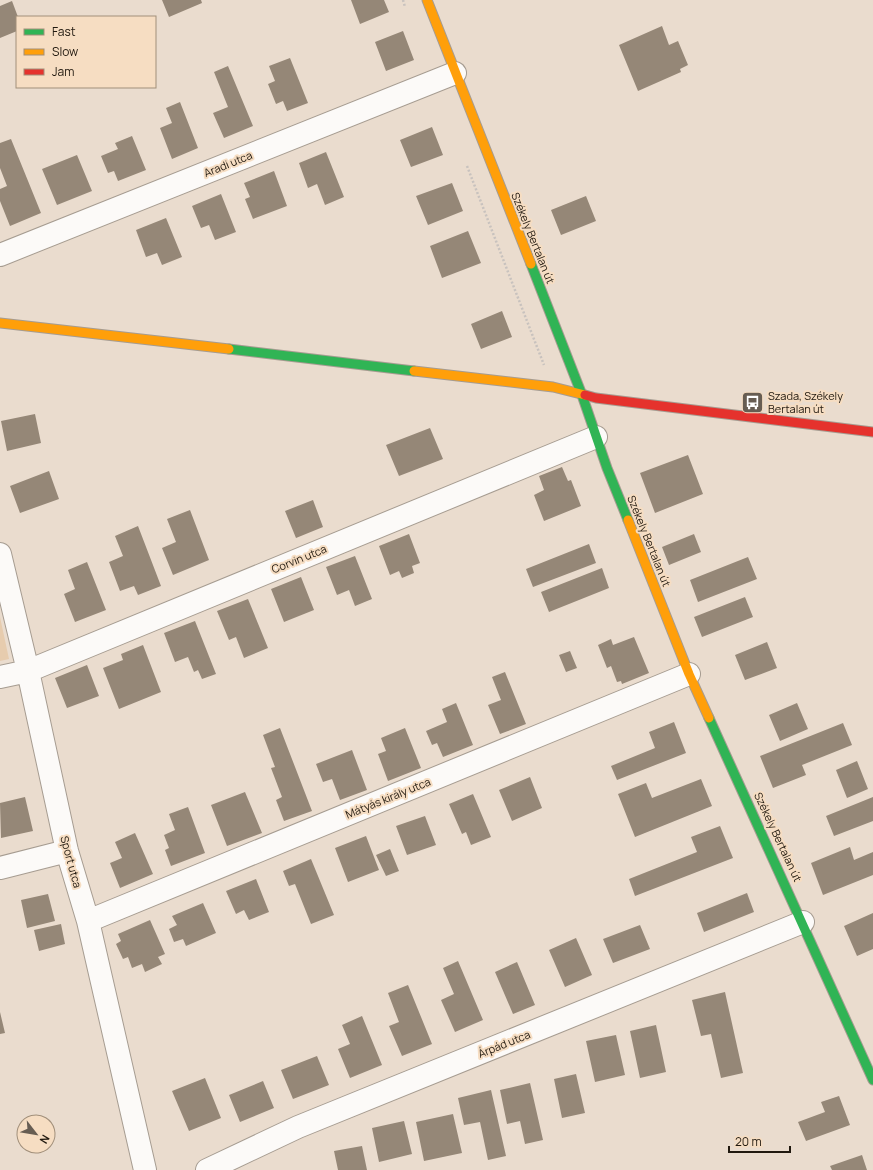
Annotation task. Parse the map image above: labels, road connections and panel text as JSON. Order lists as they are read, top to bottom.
{
  "streets": {
    "street": [
      "Aradi utca",
      "Székely Bertalan út",
      "Corvin utca",
      "Mátyás király utca",
      "Sport utca",
      "Árpád utca"
    ]
  },
  "crossings": [
    ["Aradi utca", "Székely Bertalan út"],
    ["Székely Bertalan út", "Corvin utca"],
    ["Székely Bertalan út", "Mátyás király utca"],
    ["Székely Bertalan út", "Árpád utca"],
    ["Corvin utca", "Sport utca"],
    ["Mátyás király utca", "Sport utca"]
  ],
  "places": {
    "bus stop": ["Szada, Székely Bertalan út"]
  },
  "legend": ["Fast", "Slow", "Jam"],
  "scale_bar": "20 m",
  "north": "bottom right"
}
